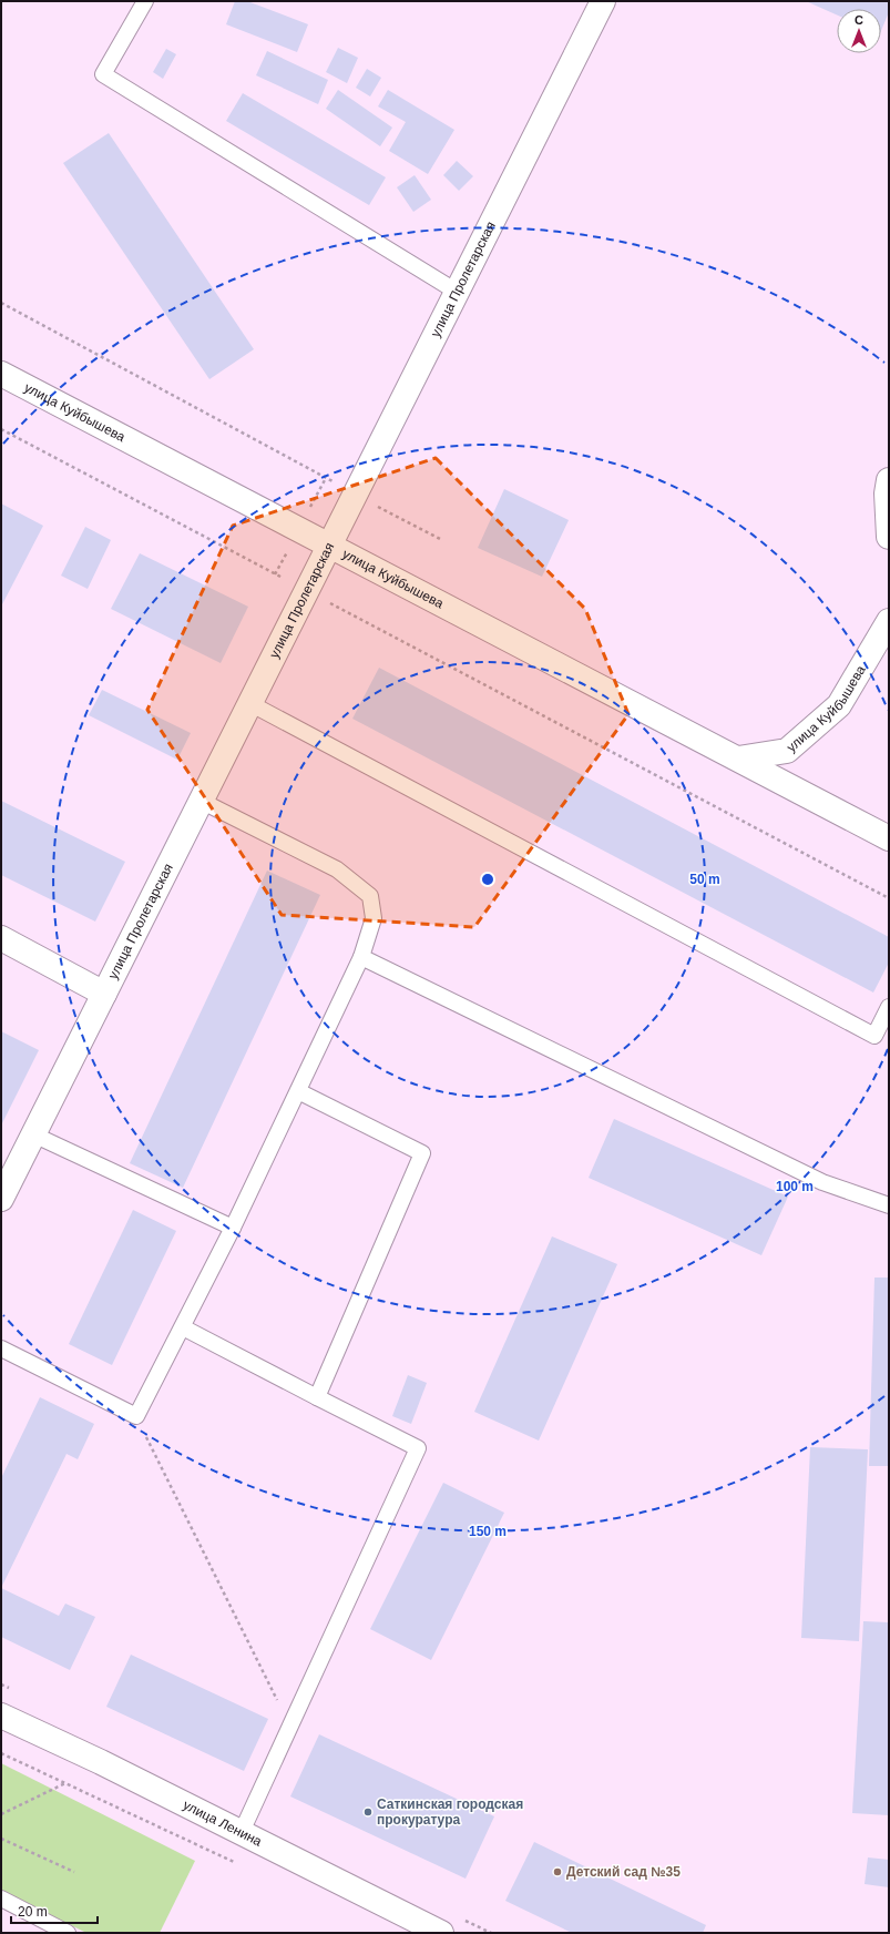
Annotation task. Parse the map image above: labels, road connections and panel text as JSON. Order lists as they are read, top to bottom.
{
  "streets": {
    "main road": ["улица Пролетарская", "улица Куйбышева", "улица Ленина"]
  },
  "crossings": [
    ["улица Пролетарская", "улица Куйбышева"]
  ],
  "places": ["Саткинская городская прокуратура", "Детский сад №35"],
  "scale_bar": "20 m",
  "north": "top",
  "rings": ["50 m", "100 m", "150 m"]
}
